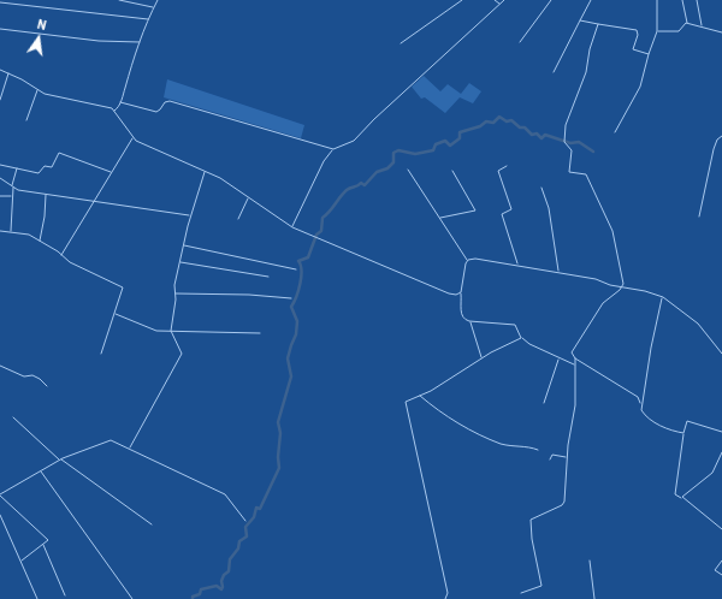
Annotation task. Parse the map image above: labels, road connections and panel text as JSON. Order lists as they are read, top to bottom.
{
  "north": "top"
}
